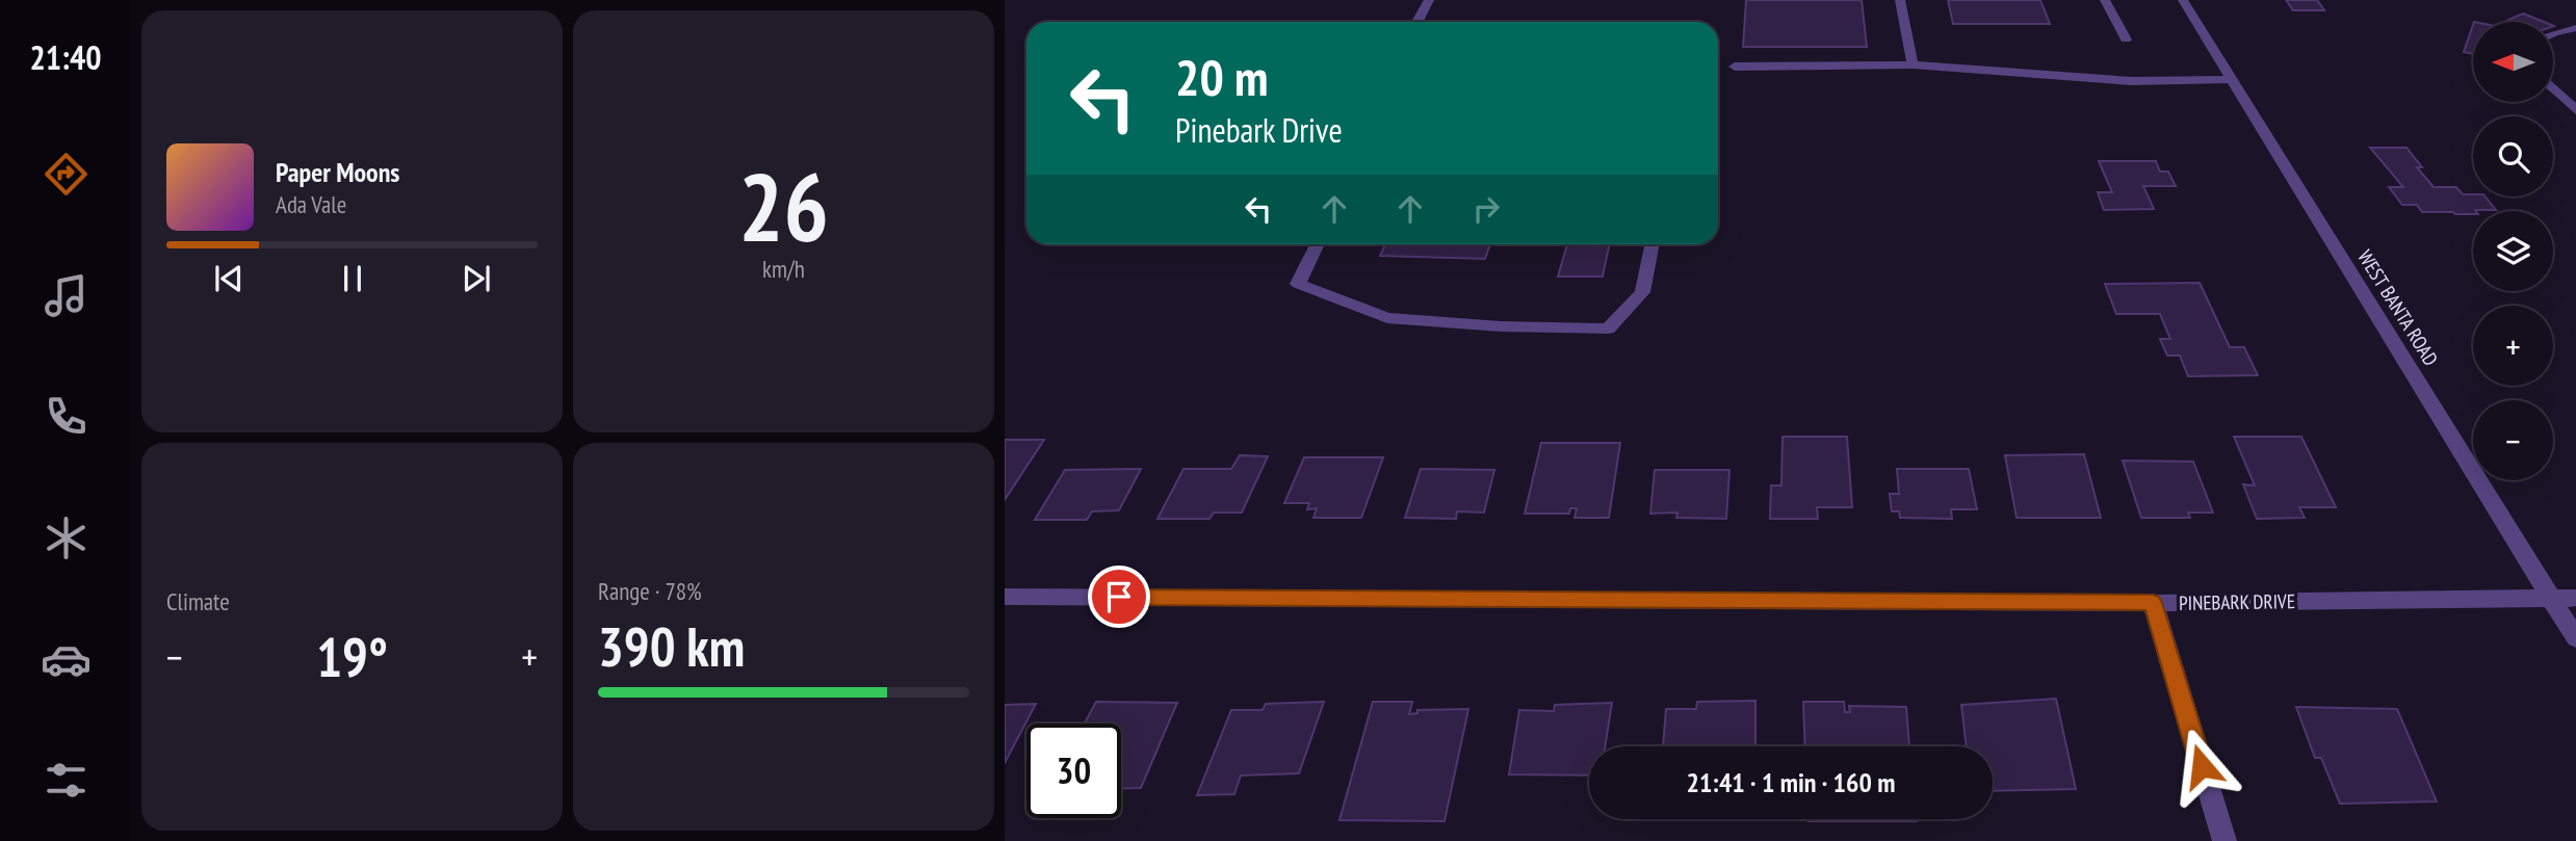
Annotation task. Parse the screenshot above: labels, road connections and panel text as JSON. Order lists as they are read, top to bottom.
{
  "streets": {
    "street": ["WEST BANTA ROAD", "PINEBARK DRIVE"]
  },
  "crossings": [
    ["WEST BANTA ROAD", "PINEBARK DRIVE"]
  ],
  "north": "left",
  "page": {
    "tabs": "21:40",
    "tile": [
      ["26", "km/h"],
      "Climate",
      ["Range · 78%", "390 km"]
    ],
    "map_buttons": ["+", "−"],
    "turn": ["20 m", "Pinebark Drive"],
    "song": ["Paper Moons", "Ada Vale"],
    "heat": ["−", "19°", "+"],
    "limit": "30",
    "trip": "21:41 · 1 min · 160 m"
  }
}
